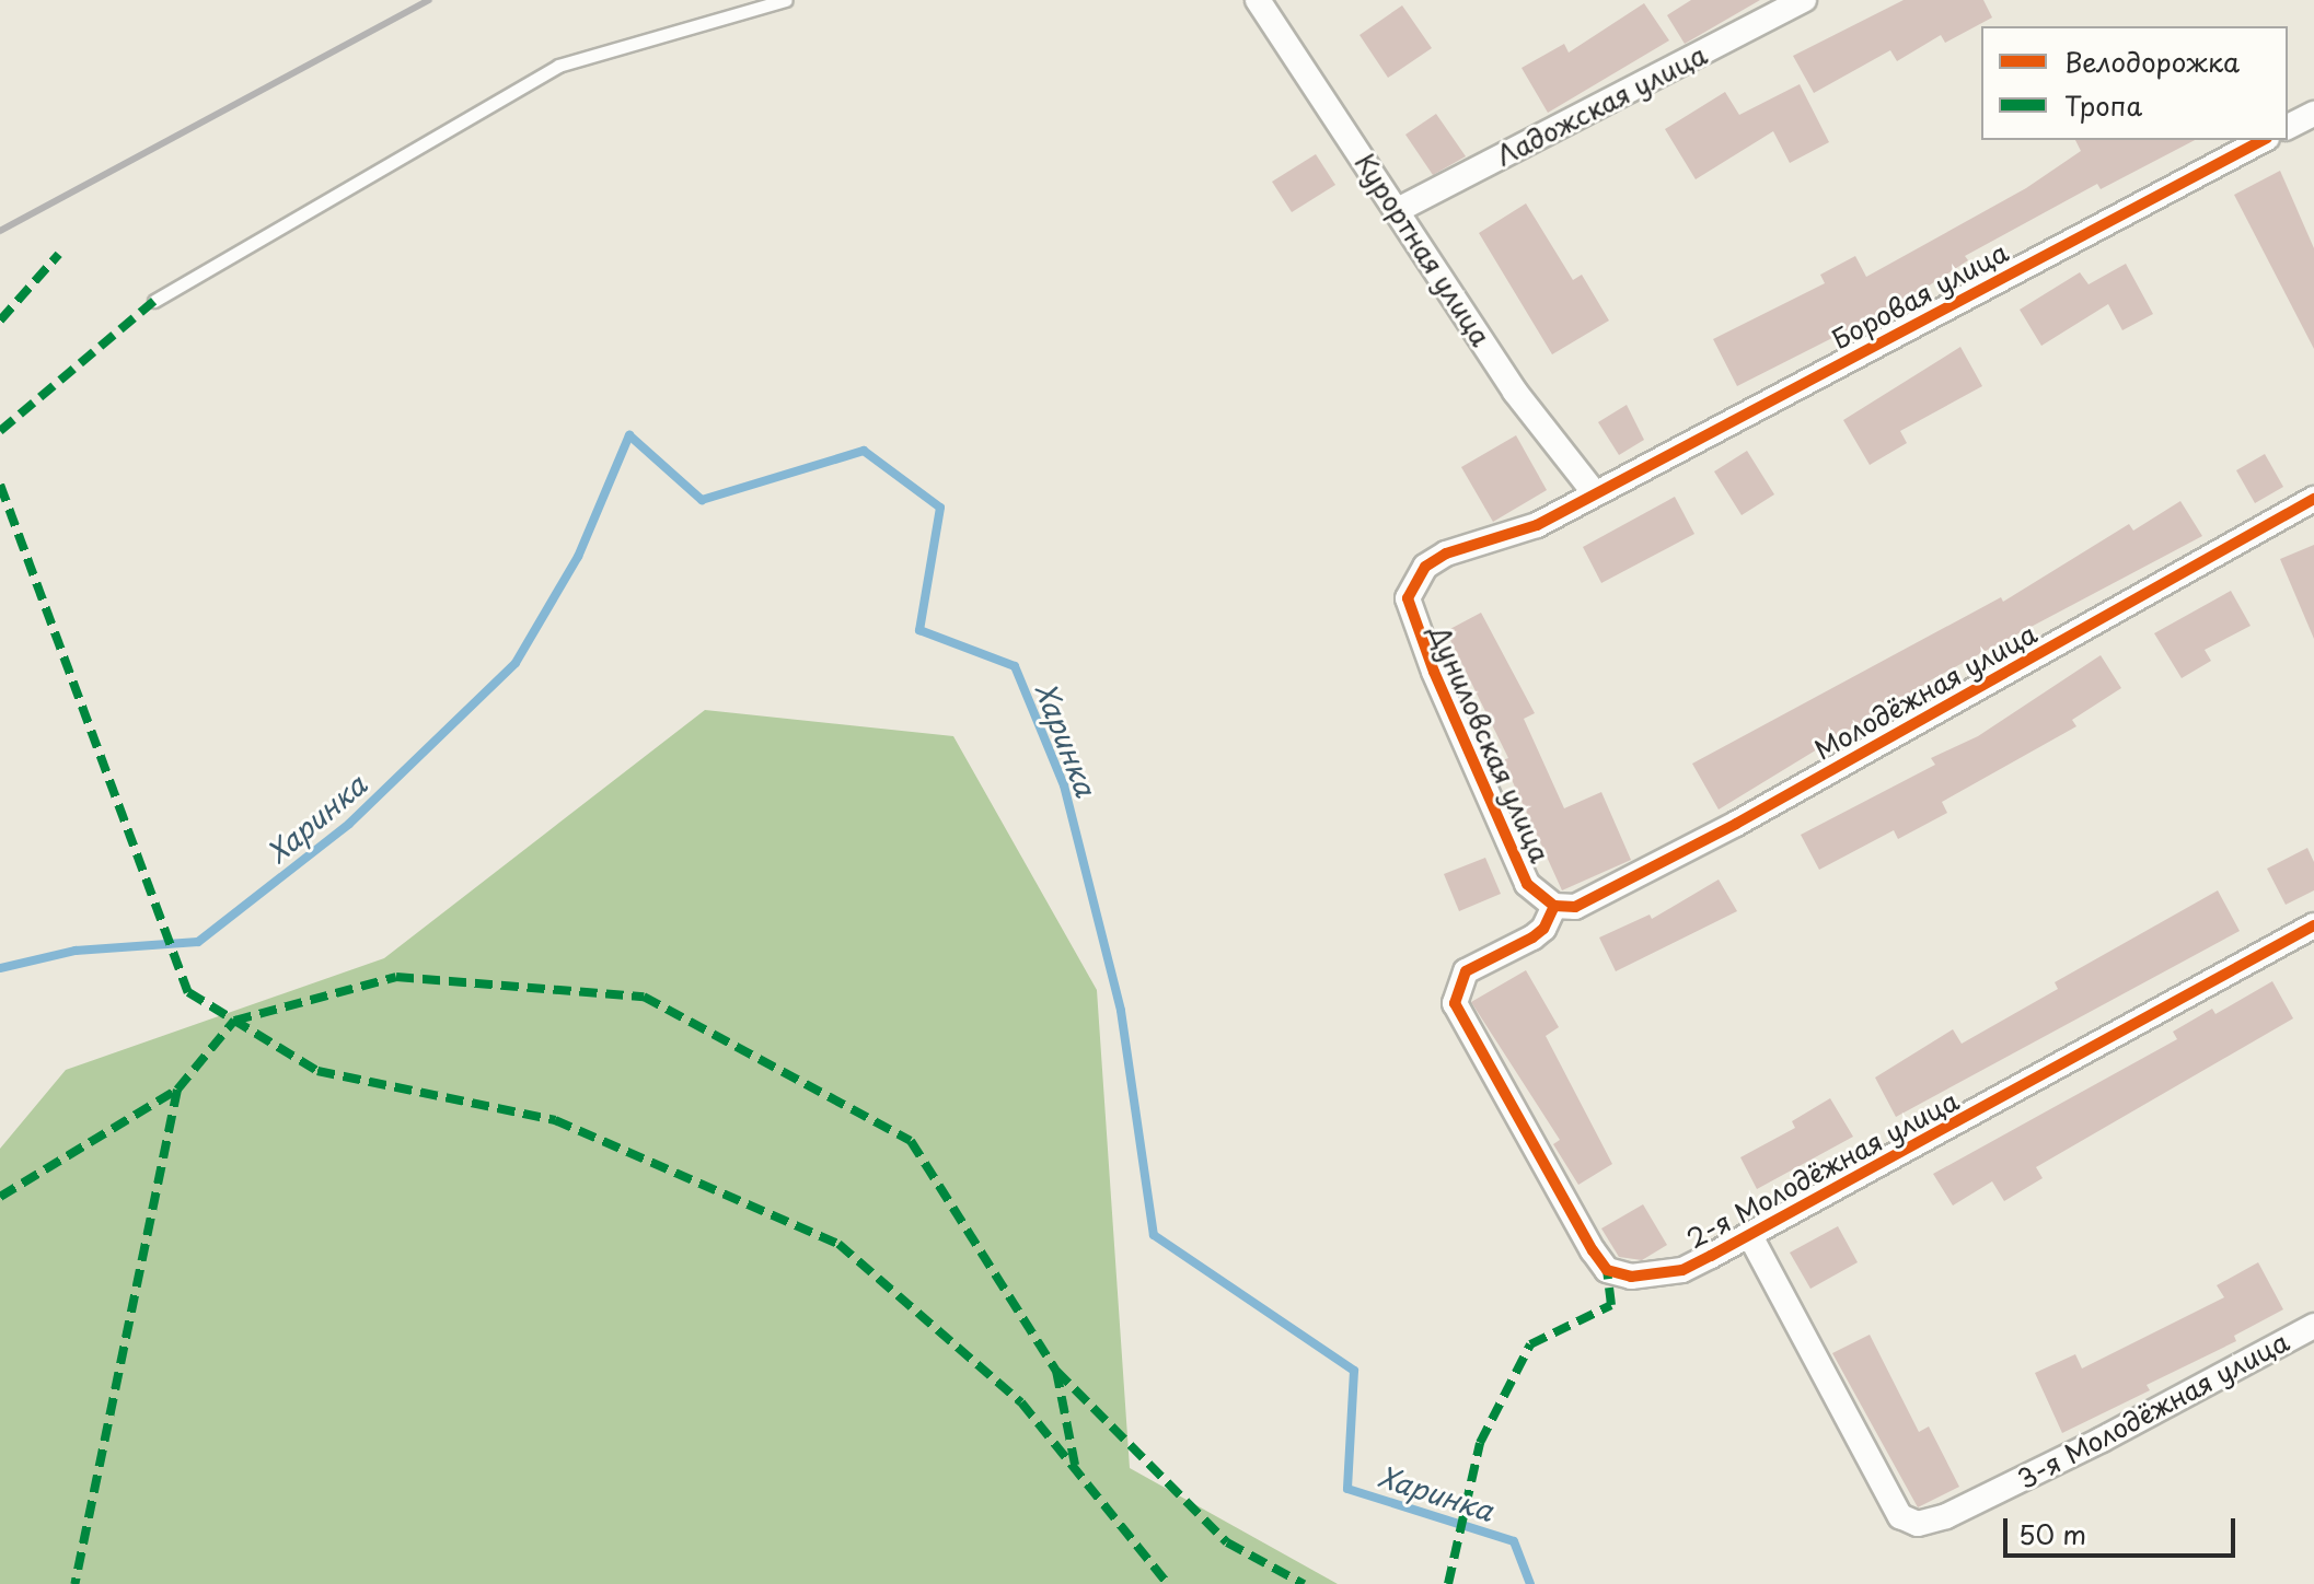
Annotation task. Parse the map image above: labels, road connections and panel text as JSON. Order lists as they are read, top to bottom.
{
  "streets": {
    "street": [
      "Ладожская улица",
      "Курортная улица",
      "Боровая улица",
      "Молодёжная улица",
      "Дуниловская улица",
      "2-я Молодёжная улица",
      "3-я Молодёжная улица"
    ]
  },
  "crossings": [
    ["Ладожская улица", "Курортная улица"],
    ["Курортная улица", "Боровая улица"],
    ["Курортная улица", "Дуниловская улица"],
    ["Боровая улица", "Дуниловская улица"],
    ["Молодёжная улица", "Дуниловская улица"],
    ["Молодёжная улица", "2-я Молодёжная улица"],
    ["Дуниловская улица", "2-я Молодёжная улица"],
    ["2-я Молодёжная улица", "3-я Молодёжная улица"]
  ],
  "water": ["Харинка"],
  "legend": ["Велодорожка", "Тропа"],
  "scale_bar": "50 m"
}
